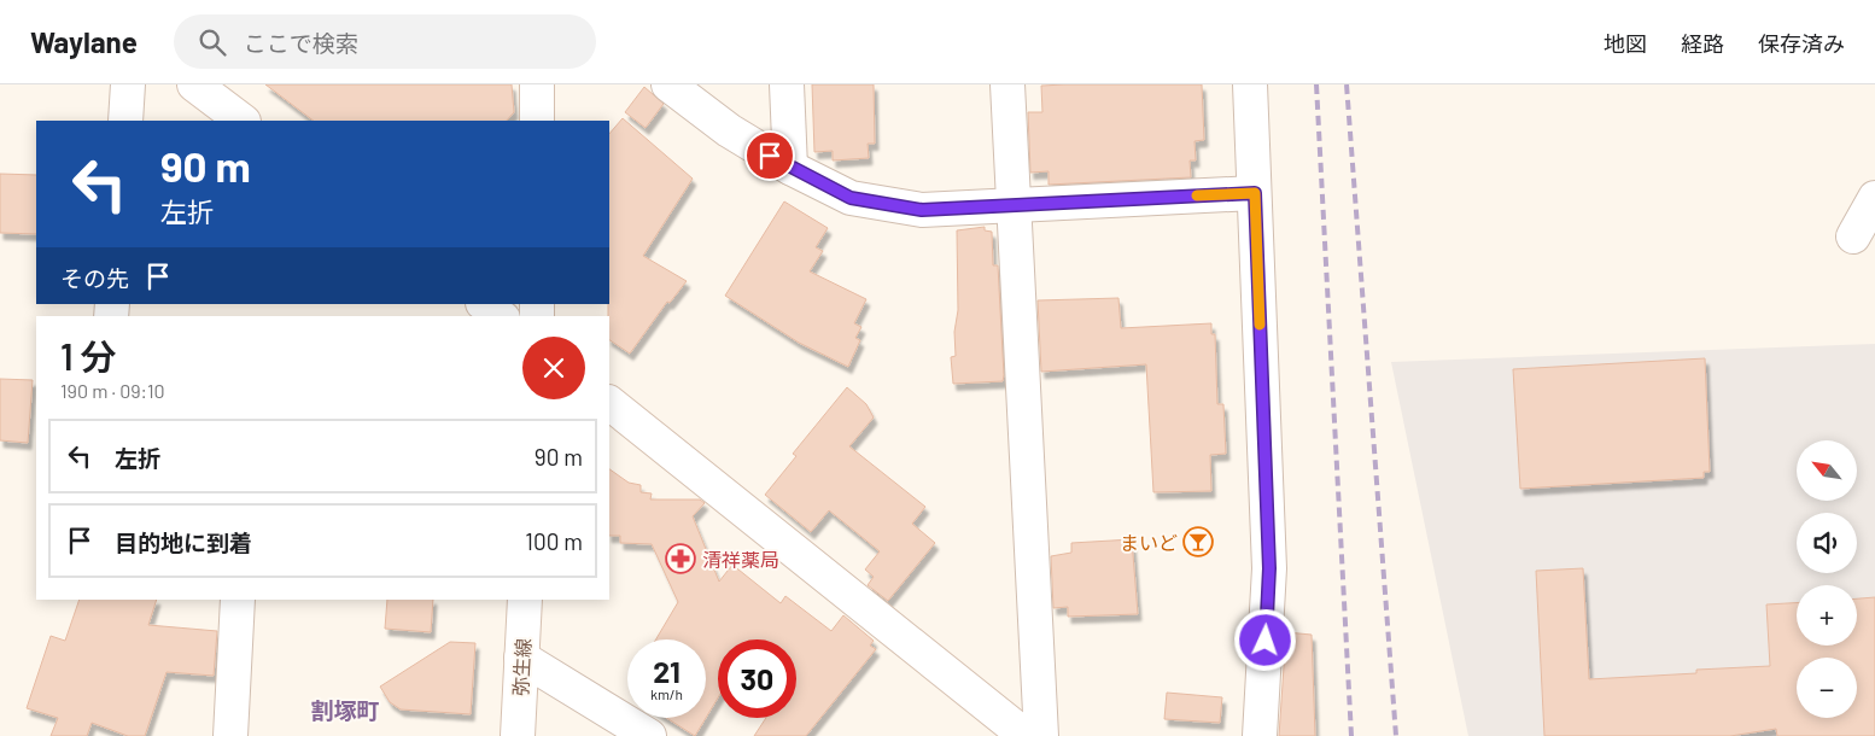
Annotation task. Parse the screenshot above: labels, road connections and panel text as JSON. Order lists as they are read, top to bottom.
{
  "streets": {
    "street": ["弥生線"]
  },
  "districts": ["割塚町"],
  "places": {
    "bar": ["まいど"],
    "pharmacy": ["清祥薬局"]
  },
  "north": "top left",
  "page": {
    "header": "Waylane",
    "search": "ここで検索",
    "nav": ["地図", "経路", "保存済み"],
    "turn": ["90 m", "左折"],
    "then": "その先",
    "heading": ["1 分", "190 m · 09:10"],
    "list": [
      {
        "name": "左折",
        "value": "90 m"
      },
      {
        "name": "目的地に到着",
        "value": "100 m"
      }
    ],
    "map_buttons": ["+", "−"],
    "speed": "21 km/h",
    "limit": "30"
  }
}
